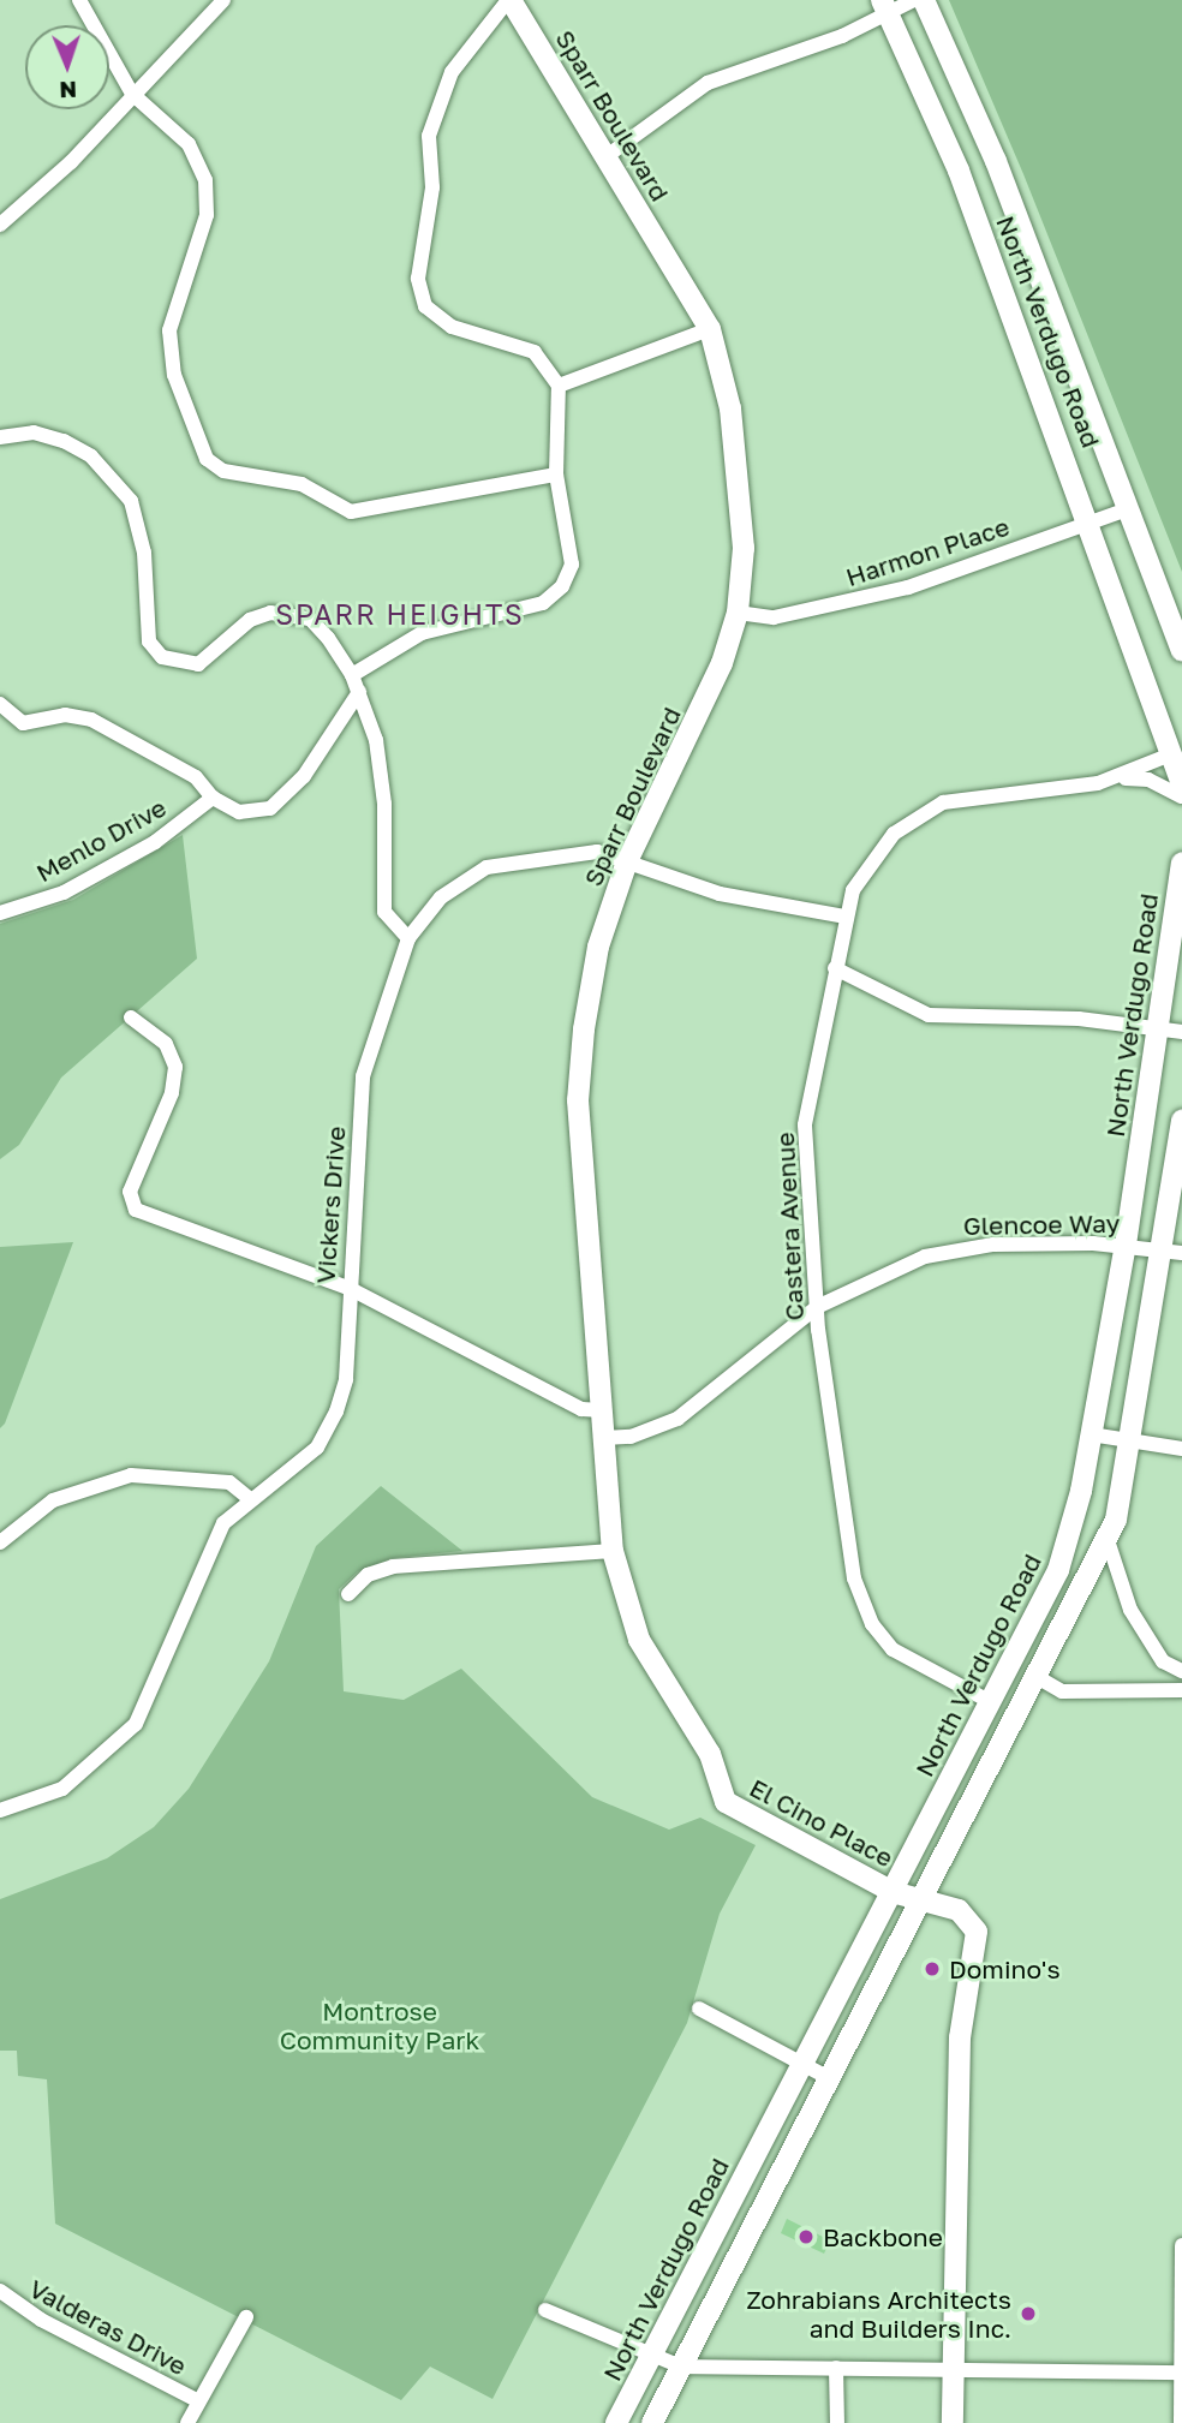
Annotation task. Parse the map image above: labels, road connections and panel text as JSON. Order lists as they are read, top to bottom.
{
  "streets": {
    "main road": ["Sparr Boulevard", "North Verdugo Road", "El Cino Place"],
    "street": [
      "Harmon Place",
      "Menlo Drive",
      "Vickers Drive",
      "Glencoe Way",
      "Castera Avenue",
      "Valderas Drive"
    ]
  },
  "crossings": [
    ["Sparr Boulevard", "Harmon Place"],
    ["Sparr Boulevard", "Vickers Drive"],
    ["Sparr Boulevard", "Glencoe Way"],
    ["Sparr Boulevard", "El Cino Place"],
    ["North Verdugo Road", "Harmon Place"],
    ["North Verdugo Road", "Glencoe Way"],
    ["North Verdugo Road", "Castera Avenue"],
    ["North Verdugo Road", "El Cino Place"],
    ["Vickers Drive", "Castera Avenue"],
    ["Glencoe Way", "Castera Avenue"]
  ],
  "districts": ["SPARR HEIGHTS"],
  "parks": ["Montrose Community Park"],
  "places": ["Domino's", "Backbone", "Zohrabians Architects and Builders Inc."],
  "north": "bottom"
}
